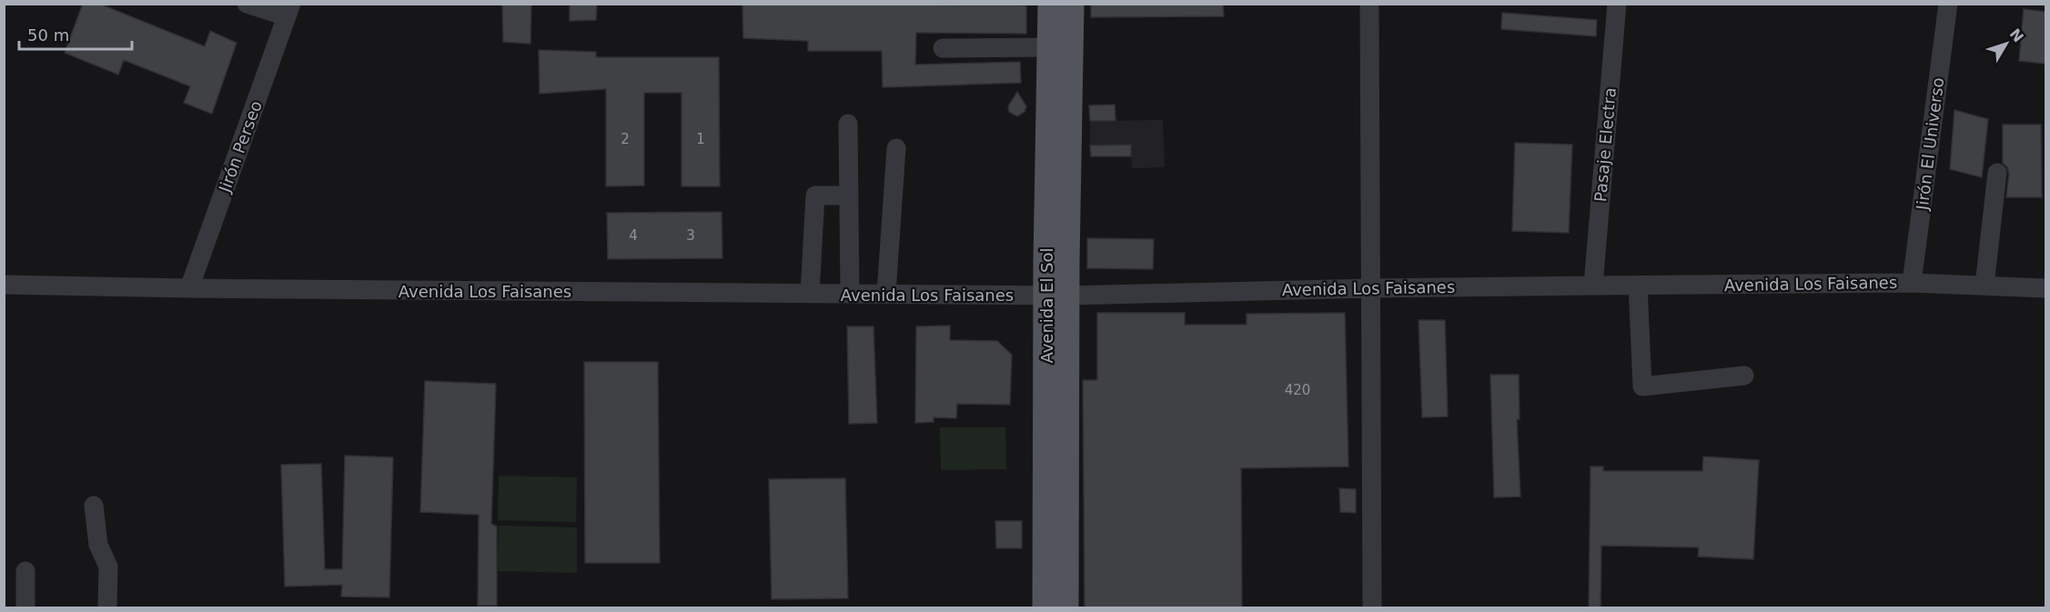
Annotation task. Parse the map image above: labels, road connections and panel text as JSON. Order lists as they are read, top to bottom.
{
  "streets": {
    "main road": ["Avenida El Sol"],
    "street": [
      "Jirón El Universo",
      "Pasaje Electra",
      "Jirón Perseo",
      "Avenida Los Faisanes"
    ]
  },
  "crossings": [
    ["Jirón El Universo", "Avenida Los Faisanes"],
    ["Pasaje Electra", "Avenida Los Faisanes"],
    ["Jirón Perseo", "Avenida Los Faisanes"],
    ["Avenida Los Faisanes", "Avenida El Sol"]
  ],
  "house_numbers": [
    "2",
    "1",
    "4",
    "3",
    "420"
  ],
  "scale_bar": "50 m",
  "north": "top right"
}
